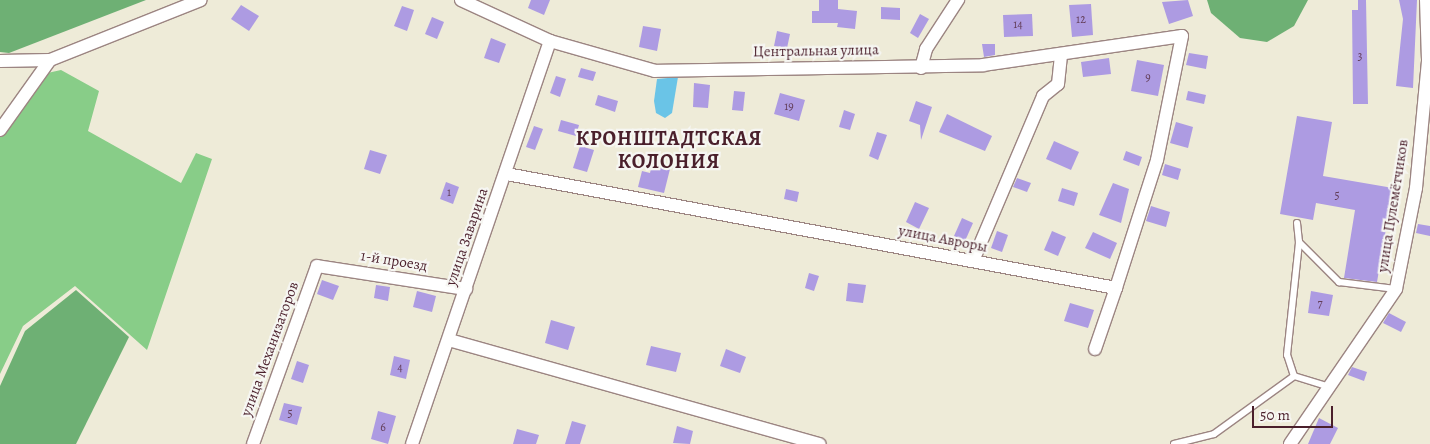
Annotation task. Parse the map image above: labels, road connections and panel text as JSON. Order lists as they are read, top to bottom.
{
  "streets": {
    "street": [
      "Центральная улица",
      "улица Пулемётчиков",
      "улица Заварина",
      "улица Авроры",
      "1-й проезд",
      "улица Механизаторов"
    ]
  },
  "crossings": [
    ["Центральная улица", "улица Заварина"],
    ["Центральная улица", "улица Авроры"],
    ["улица Заварина", "улица Авроры"],
    ["улица Заварина", "1-й проезд"],
    ["1-й проезд", "улица Механизаторов"]
  ],
  "districts": ["КРОНШТАДТСКАЯ КОЛОНИЯ"],
  "house_numbers": [
    "12",
    "14",
    "3",
    "9",
    "19",
    "1",
    "5",
    "7",
    "4",
    "5",
    "6"
  ],
  "scale_bar": "50 m"
}
